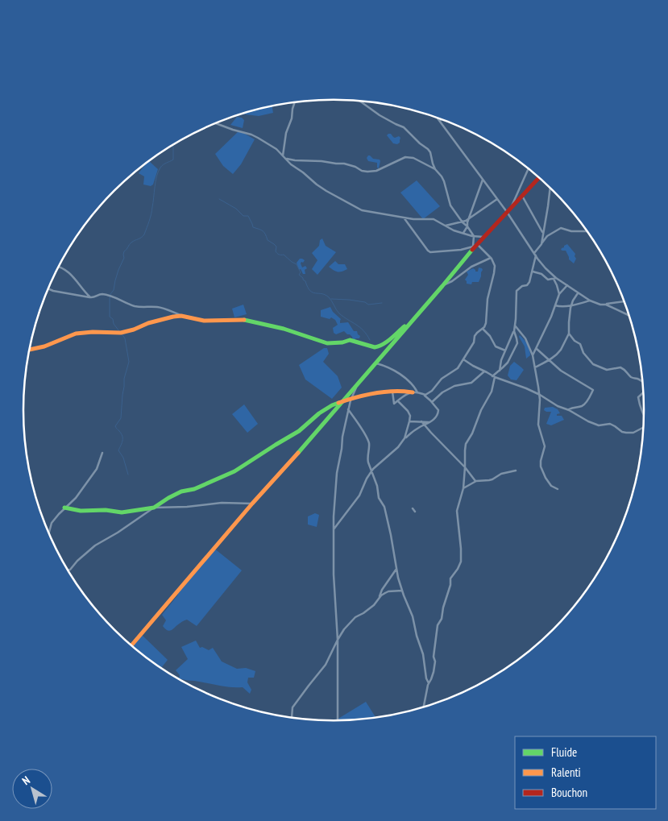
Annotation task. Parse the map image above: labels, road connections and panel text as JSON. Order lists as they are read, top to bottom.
{
  "legend": ["Fluide", "Ralenti", "Bouchon"],
  "north": "top left"
}
